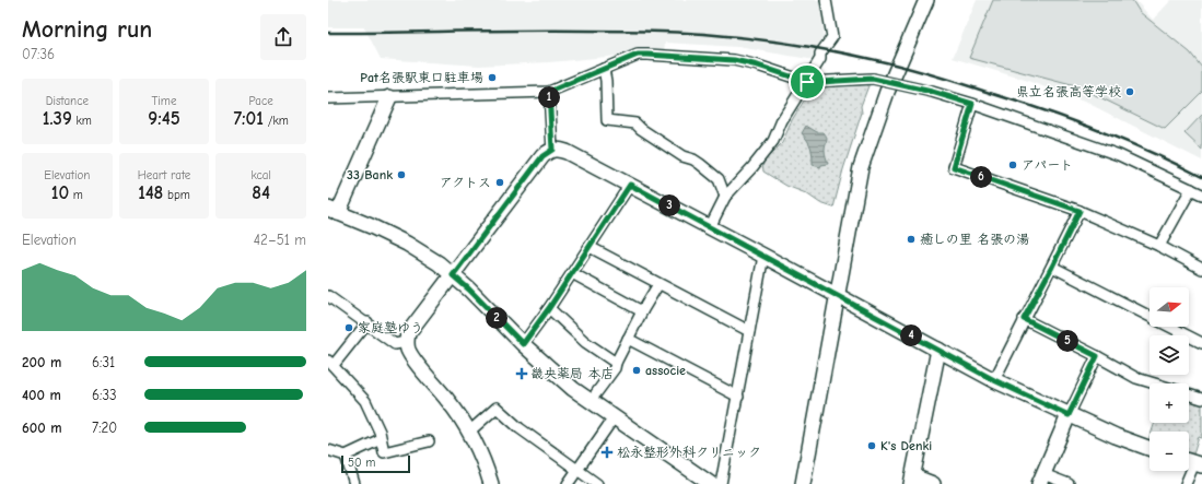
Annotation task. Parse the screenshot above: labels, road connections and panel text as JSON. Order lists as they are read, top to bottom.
{
  "places": {
    "other": [
      "Pat名張駅東口駐車場",
      "県立名張高等学校",
      "アパート",
      "33 Bank",
      "アクトス",
      "癒しの里 名張の湯",
      "家庭塾ゆう",
      "associe",
      "K's Denki"
    ],
    "health": ["畿央薬局 本店", "松永整形外科クリニック"]
  },
  "scale_bar": "50 m",
  "north": "right",
  "page": {
    "heading": ["Morning run", "07:36"],
    "stats": [
      ["Distance", "1.39 km"],
      ["Time", "9:45"],
      ["Pace", "7:01 /km"],
      ["Elevation", "10 m"],
      ["Heart rate", "148 bpm"],
      ["kcal", "84"]
    ],
    "pins": [
      "1",
      "6",
      "3",
      "2",
      "4",
      "5"
    ],
    "chart": ["Elevation", "42–51 m"],
    "map_buttons": ["+", "−"],
    "list": [
      {
        "name": "200 m",
        "note": "6:31"
      },
      {
        "name": "400 m",
        "note": "6:33"
      },
      {
        "name": "600 m",
        "note": "7:20"
      }
    ],
    "scale": "50 m"
  }
}
